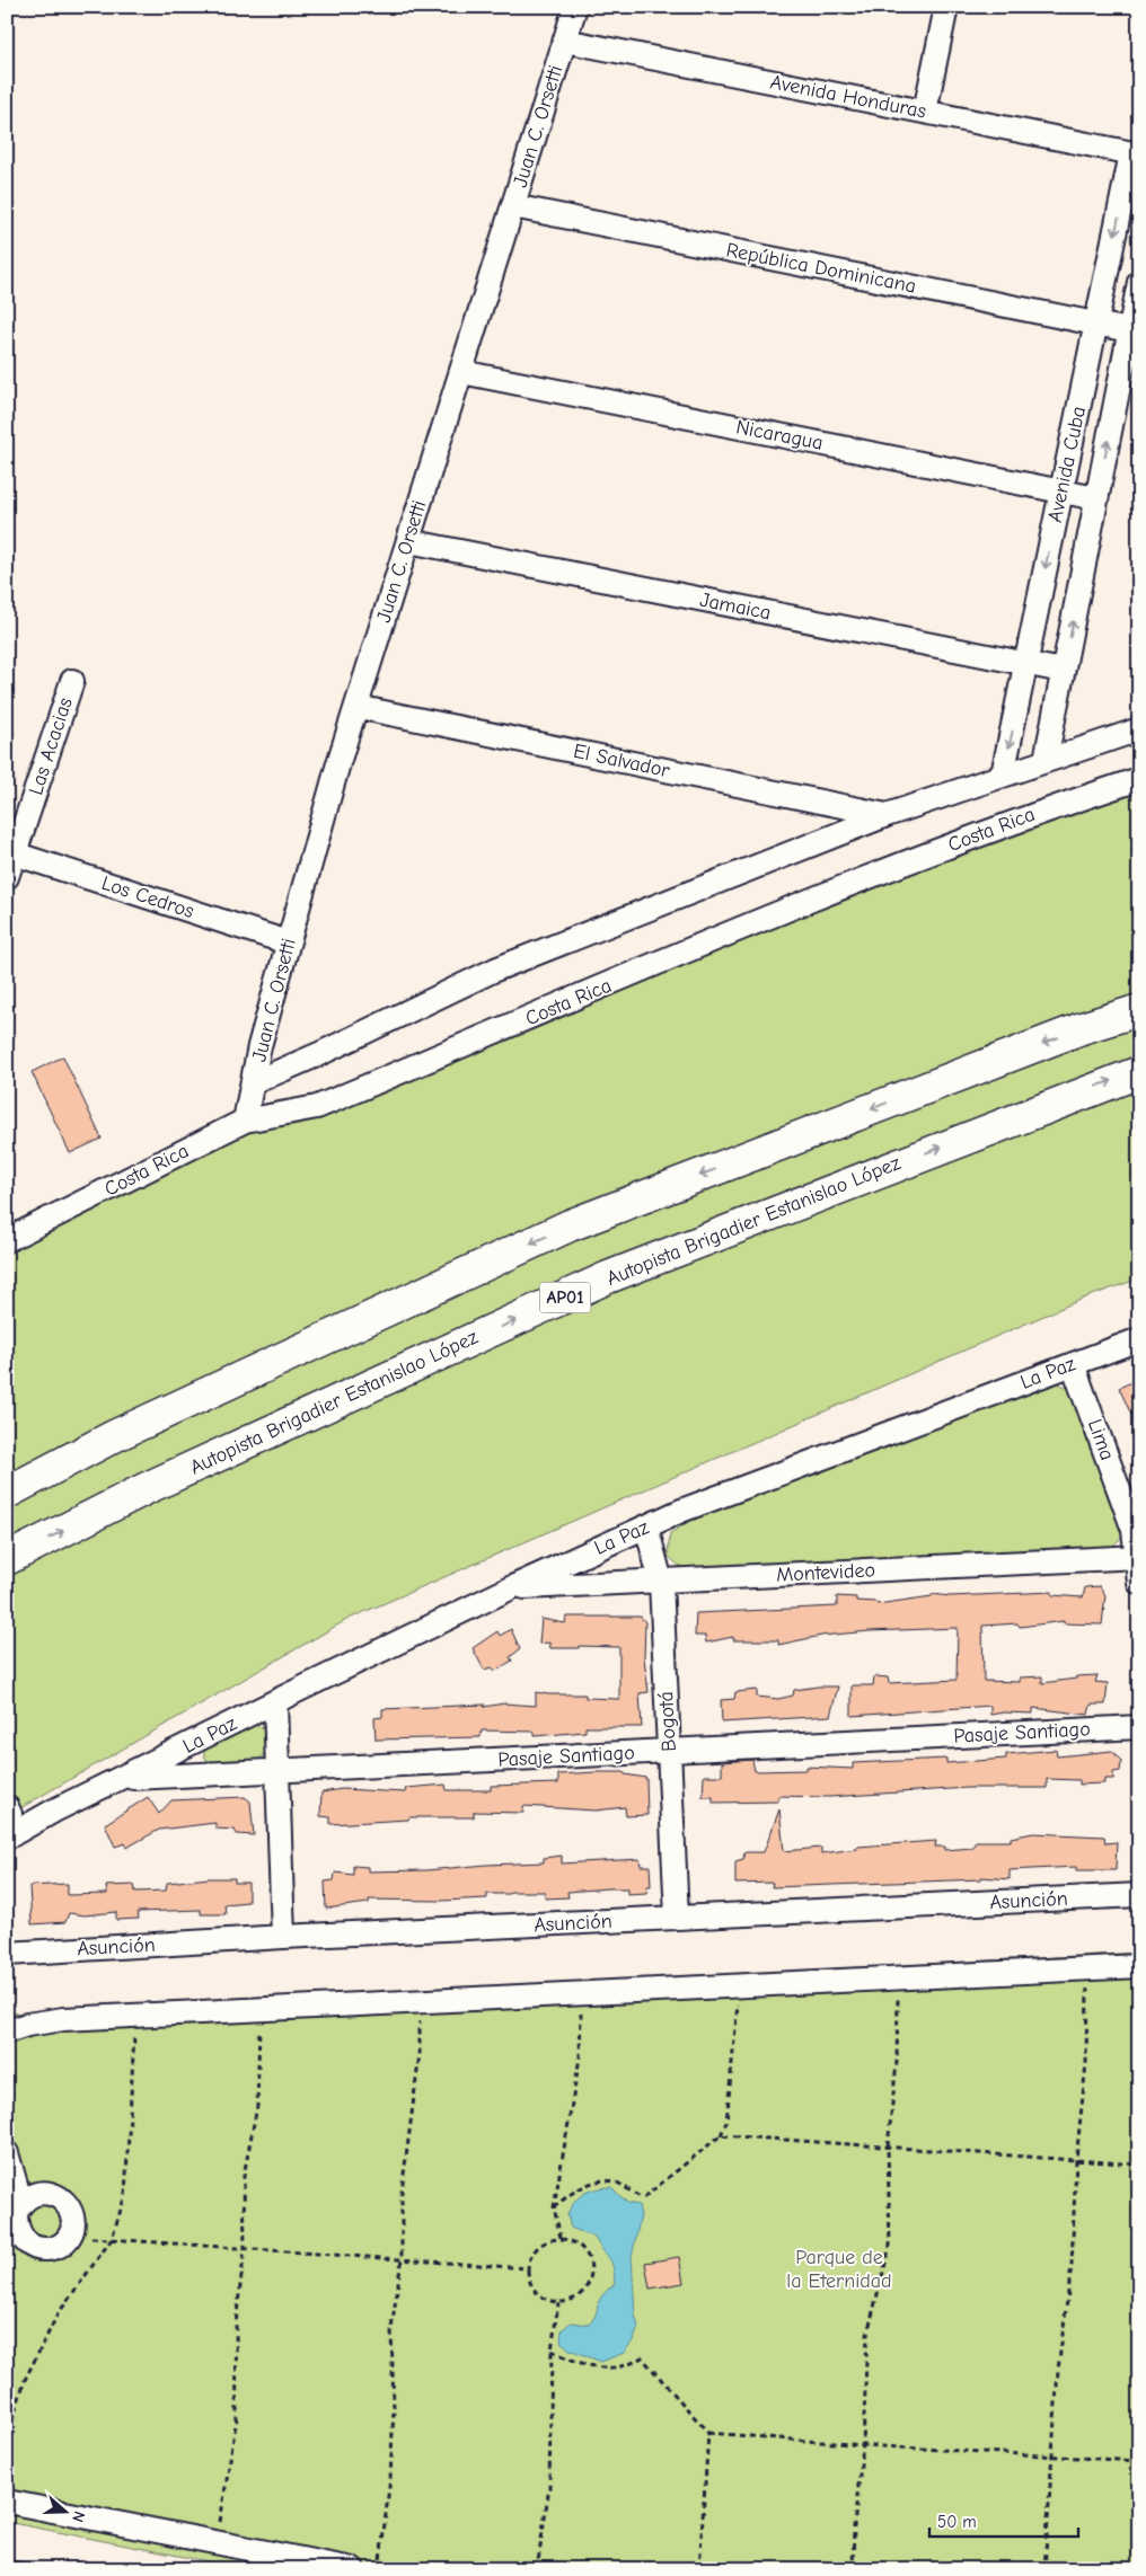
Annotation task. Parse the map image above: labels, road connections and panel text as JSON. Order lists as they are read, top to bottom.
{
  "streets": {
    "highway": ["Autopista Brigadier Estanislao López", "AP01"],
    "street": [
      "Avenida Honduras",
      "Juan C. Orsetti",
      "República Dominicana",
      "Nicaragua",
      "Avenida Cuba",
      "Jamaica",
      "Las Acacias",
      "El Salvador",
      "Costa Rica",
      "Los Cedros",
      "La Paz",
      "Lima",
      "Montevideo",
      "Bogotá",
      "Pasaje Santiago",
      "Asunción"
    ]
  },
  "crossings": [
    ["Avenida Honduras", "Juan C. Orsetti"],
    ["Avenida Honduras", "Avenida Cuba"],
    ["Juan C. Orsetti", "República Dominicana"],
    ["Juan C. Orsetti", "Nicaragua"],
    ["Juan C. Orsetti", "Jamaica"],
    ["Juan C. Orsetti", "El Salvador"],
    ["Juan C. Orsetti", "Costa Rica"],
    ["Juan C. Orsetti", "Los Cedros"],
    ["República Dominicana", "Avenida Cuba"],
    ["Nicaragua", "Avenida Cuba"],
    ["Avenida Cuba", "Jamaica"],
    ["Las Acacias", "Los Cedros"],
    ["La Paz", "Lima"],
    ["La Paz", "Montevideo"],
    ["La Paz", "Bogotá"],
    ["La Paz", "Pasaje Santiago"],
    ["Lima", "Montevideo"],
    ["Montevideo", "Bogotá"],
    ["Bogotá", "Pasaje Santiago"],
    ["Bogotá", "Asunción"]
  ],
  "parks": ["Parque de la Eternidad"],
  "scale_bar": "50 m",
  "north": "right"
}
